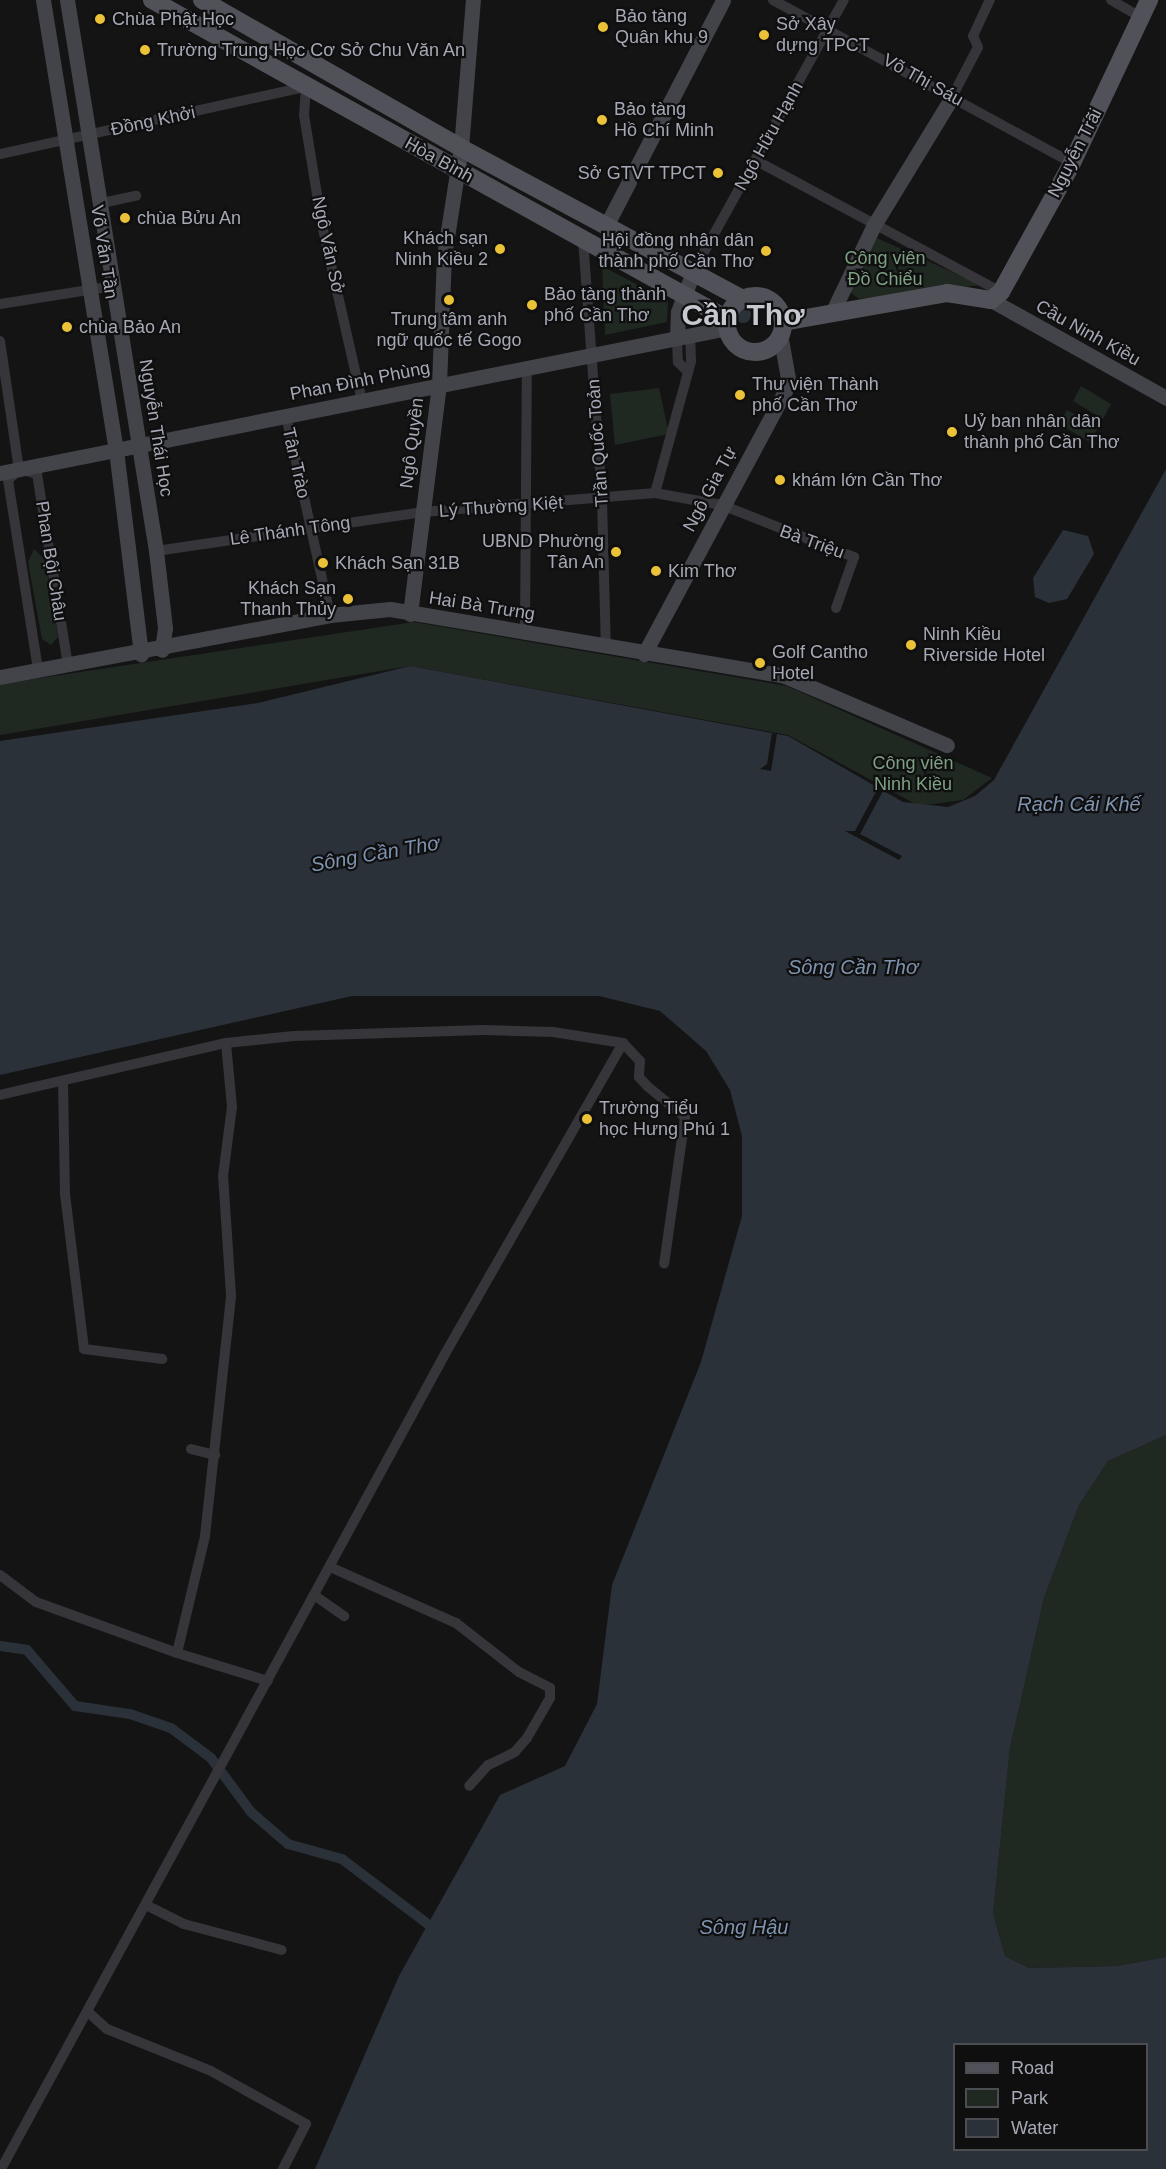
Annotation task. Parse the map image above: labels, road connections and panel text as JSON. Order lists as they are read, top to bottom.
{
  "streets": {
    "main road": ["Nguyễn Trãi", "Hòa Bình"],
    "street": [
      "Võ Thị Sáu",
      "Đồng Khởi",
      "Ngô Hữu Hạnh",
      "Ngô Văn Sở",
      "Võ Văn Tần",
      "Cầu Ninh Kiều",
      "Phan Đình Phùng",
      "Nguyễn Thái Học",
      "Ngô Quyền",
      "Trần Quốc Toản",
      "Tân Trào",
      "Ngô Gia Tự",
      "Lý Thường Kiệt",
      "Lê Thánh Tông",
      "Bà Triệu",
      "Phan Bội Châu",
      "Hai Bà Trưng"
    ]
  },
  "crossings": [
    ["Võ Thị Sáu", "Ngô Hữu Hạnh"],
    ["Võ Thị Sáu", "Nguyễn Trãi"],
    ["Đồng Khởi", "Hòa Bình"],
    ["Đồng Khởi", "Ngô Văn Sở"],
    ["Đồng Khởi", "Võ Văn Tần"],
    ["Đồng Khởi", "Nguyễn Thái Học"],
    ["Ngô Hữu Hạnh", "Hòa Bình"],
    ["Nguyễn Trãi", "Cầu Ninh Kiều"],
    ["Hòa Bình", "Ngô Văn Sở"],
    ["Hòa Bình", "Phan Đình Phùng"],
    ["Hòa Bình", "Ngô Quyền"],
    ["Hòa Bình", "Trần Quốc Toản"],
    ["Hòa Bình", "Ngô Gia Tự"],
    ["Ngô Văn Sở", "Phan Đình Phùng"],
    ["Võ Văn Tần", "Phan Đình Phùng"],
    ["Võ Văn Tần", "Hai Bà Trưng"],
    ["Phan Đình Phùng", "Nguyễn Thái Học"],
    ["Phan Đình Phùng", "Ngô Quyền"],
    ["Phan Đình Phùng", "Trần Quốc Toản"],
    ["Phan Đình Phùng", "Tân Trào"],
    ["Phan Đình Phùng", "Ngô Gia Tự"],
    ["Phan Đình Phùng", "Phan Bội Châu"],
    ["Nguyễn Thái Học", "Lê Thánh Tông"],
    ["Nguyễn Thái Học", "Hai Bà Trưng"],
    ["Ngô Quyền", "Lý Thường Kiệt"],
    ["Ngô Quyền", "Lê Thánh Tông"],
    ["Ngô Quyền", "Hai Bà Trưng"],
    ["Trần Quốc Toản", "Lý Thường Kiệt"],
    ["Trần Quốc Toản", "Hai Bà Trưng"],
    ["Tân Trào", "Lê Thánh Tông"],
    ["Tân Trào", "Hai Bà Trưng"],
    ["Ngô Gia Tự", "Lý Thường Kiệt"],
    ["Ngô Gia Tự", "Bà Triệu"],
    ["Ngô Gia Tự", "Hai Bà Trưng"],
    ["Lý Thường Kiệt", "Lê Thánh Tông"],
    ["Lý Thường Kiệt", "Bà Triệu"],
    ["Phan Bội Châu", "Hai Bà Trưng"]
  ],
  "districts": ["Cần Thơ"],
  "water": ["Rạch Cái Khế", "Sông Cần Thơ", "Sông Hậu"],
  "parks": ["Công viên Đồ Chiểu", "Công viên Ninh Kiều"],
  "places": [
    "Chùa Phật Học",
    "Bảo tàng Quân khu 9",
    "Sở Xây dựng TPCT",
    "Trường Trung Học Cơ Sở Chu Văn An",
    "Bảo tàng Hồ Chí Minh",
    "Sở GTVT TPCT",
    "chùa Bửu An",
    "Khách sạn Ninh Kiều 2",
    "Hội đồng nhân dân thành phố Cần Thơ",
    "Trung tâm anh ngữ quốc tế Gogo",
    "Bảo tàng thành phố Cần Thơ",
    "chùa Bảo An",
    "Thư viện Thành phố Cần Thơ",
    "Uỷ ban nhân dân thành phố Cần Thơ",
    "khám lớn Cần Thơ",
    "UBND Phường Tân An",
    "Khách Sạn 31B",
    "Kim Thơ",
    "Khách Sạn Thanh Thủy",
    "Ninh Kiều Riverside Hotel",
    "Golf Cantho Hotel",
    "Trường Tiểu học Hưng Phú 1"
  ],
  "legend": ["Road", "Park", "Water"]
}
